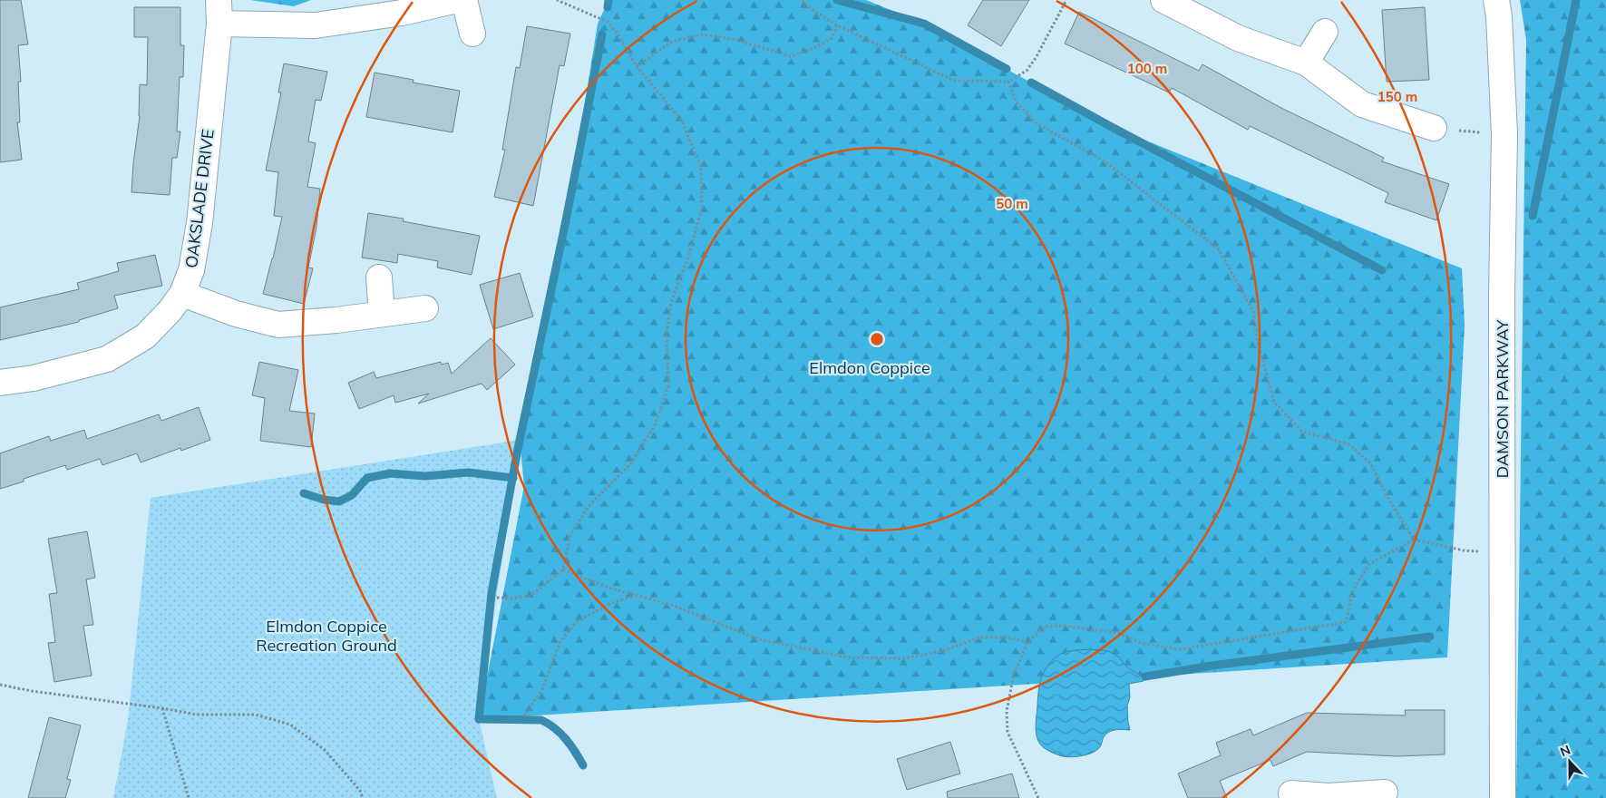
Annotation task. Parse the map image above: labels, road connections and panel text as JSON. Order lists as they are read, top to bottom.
{
  "streets": {
    "street": ["OAKSLADE DRIVE", "DAMSON PARKWAY"]
  },
  "parks": ["Elmdon Coppice", "Elmdon Coppice Recreation Ground"],
  "north": "top",
  "rings": ["100 m", "150 m", "50 m"]
}
